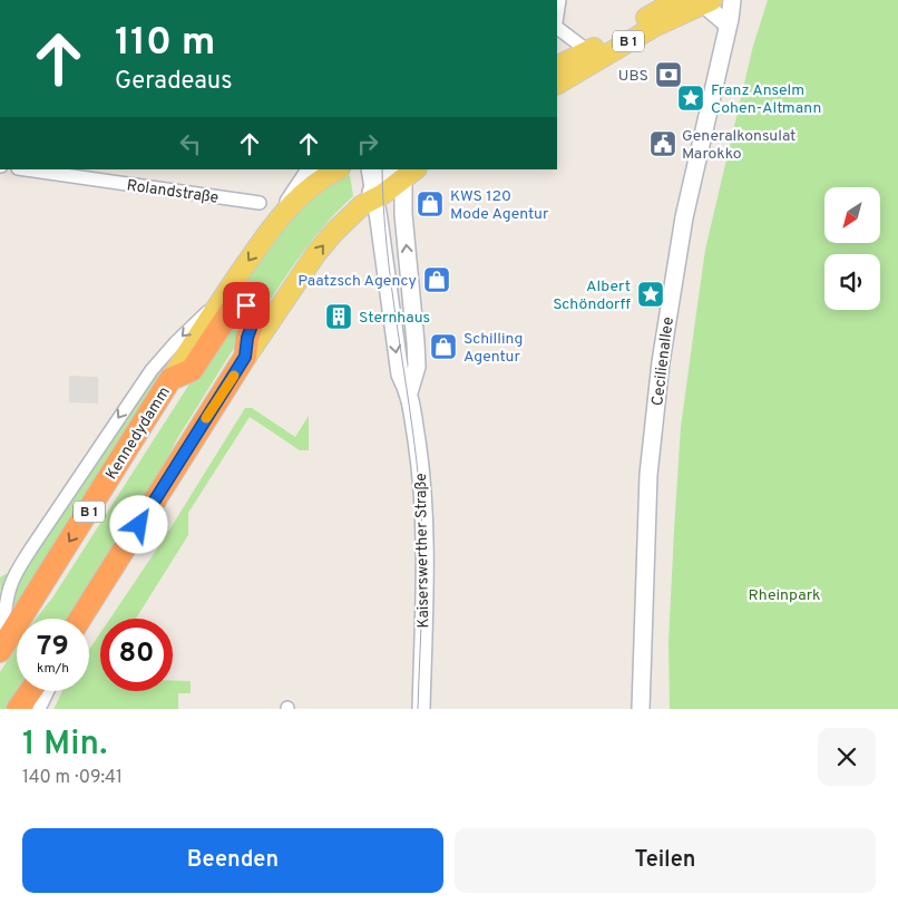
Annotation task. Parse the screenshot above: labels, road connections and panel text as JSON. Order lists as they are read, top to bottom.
{
  "streets": {
    "highway": ["B 1", "Kennedydamm"],
    "street": ["Rolandstraße", "Cecilienallee", "Kaiserswerther Straße"]
  },
  "one_way": ["Kennedydamm"],
  "parks": ["Rheinpark"],
  "places": {
    "bank": ["UBS"],
    "place": ["Franz Anselm Cohen-Altmann", "Albert Schöndorff"],
    "public building": ["Generalkonsulat Marokko"],
    "shop": ["KWS 120 Mode Agentur", "Paatzsch Agency", "Schilling Agentur"],
    "building": ["Sternhaus"]
  },
  "north": "bottom left",
  "page": {
    "turn": ["110 m", "Geradeaus"],
    "speed": "79 km/h",
    "limit": "80",
    "heading": ["1 Min.", "140 m · 09:41"],
    "buttons": ["Beenden", "Teilen"]
  }
}
